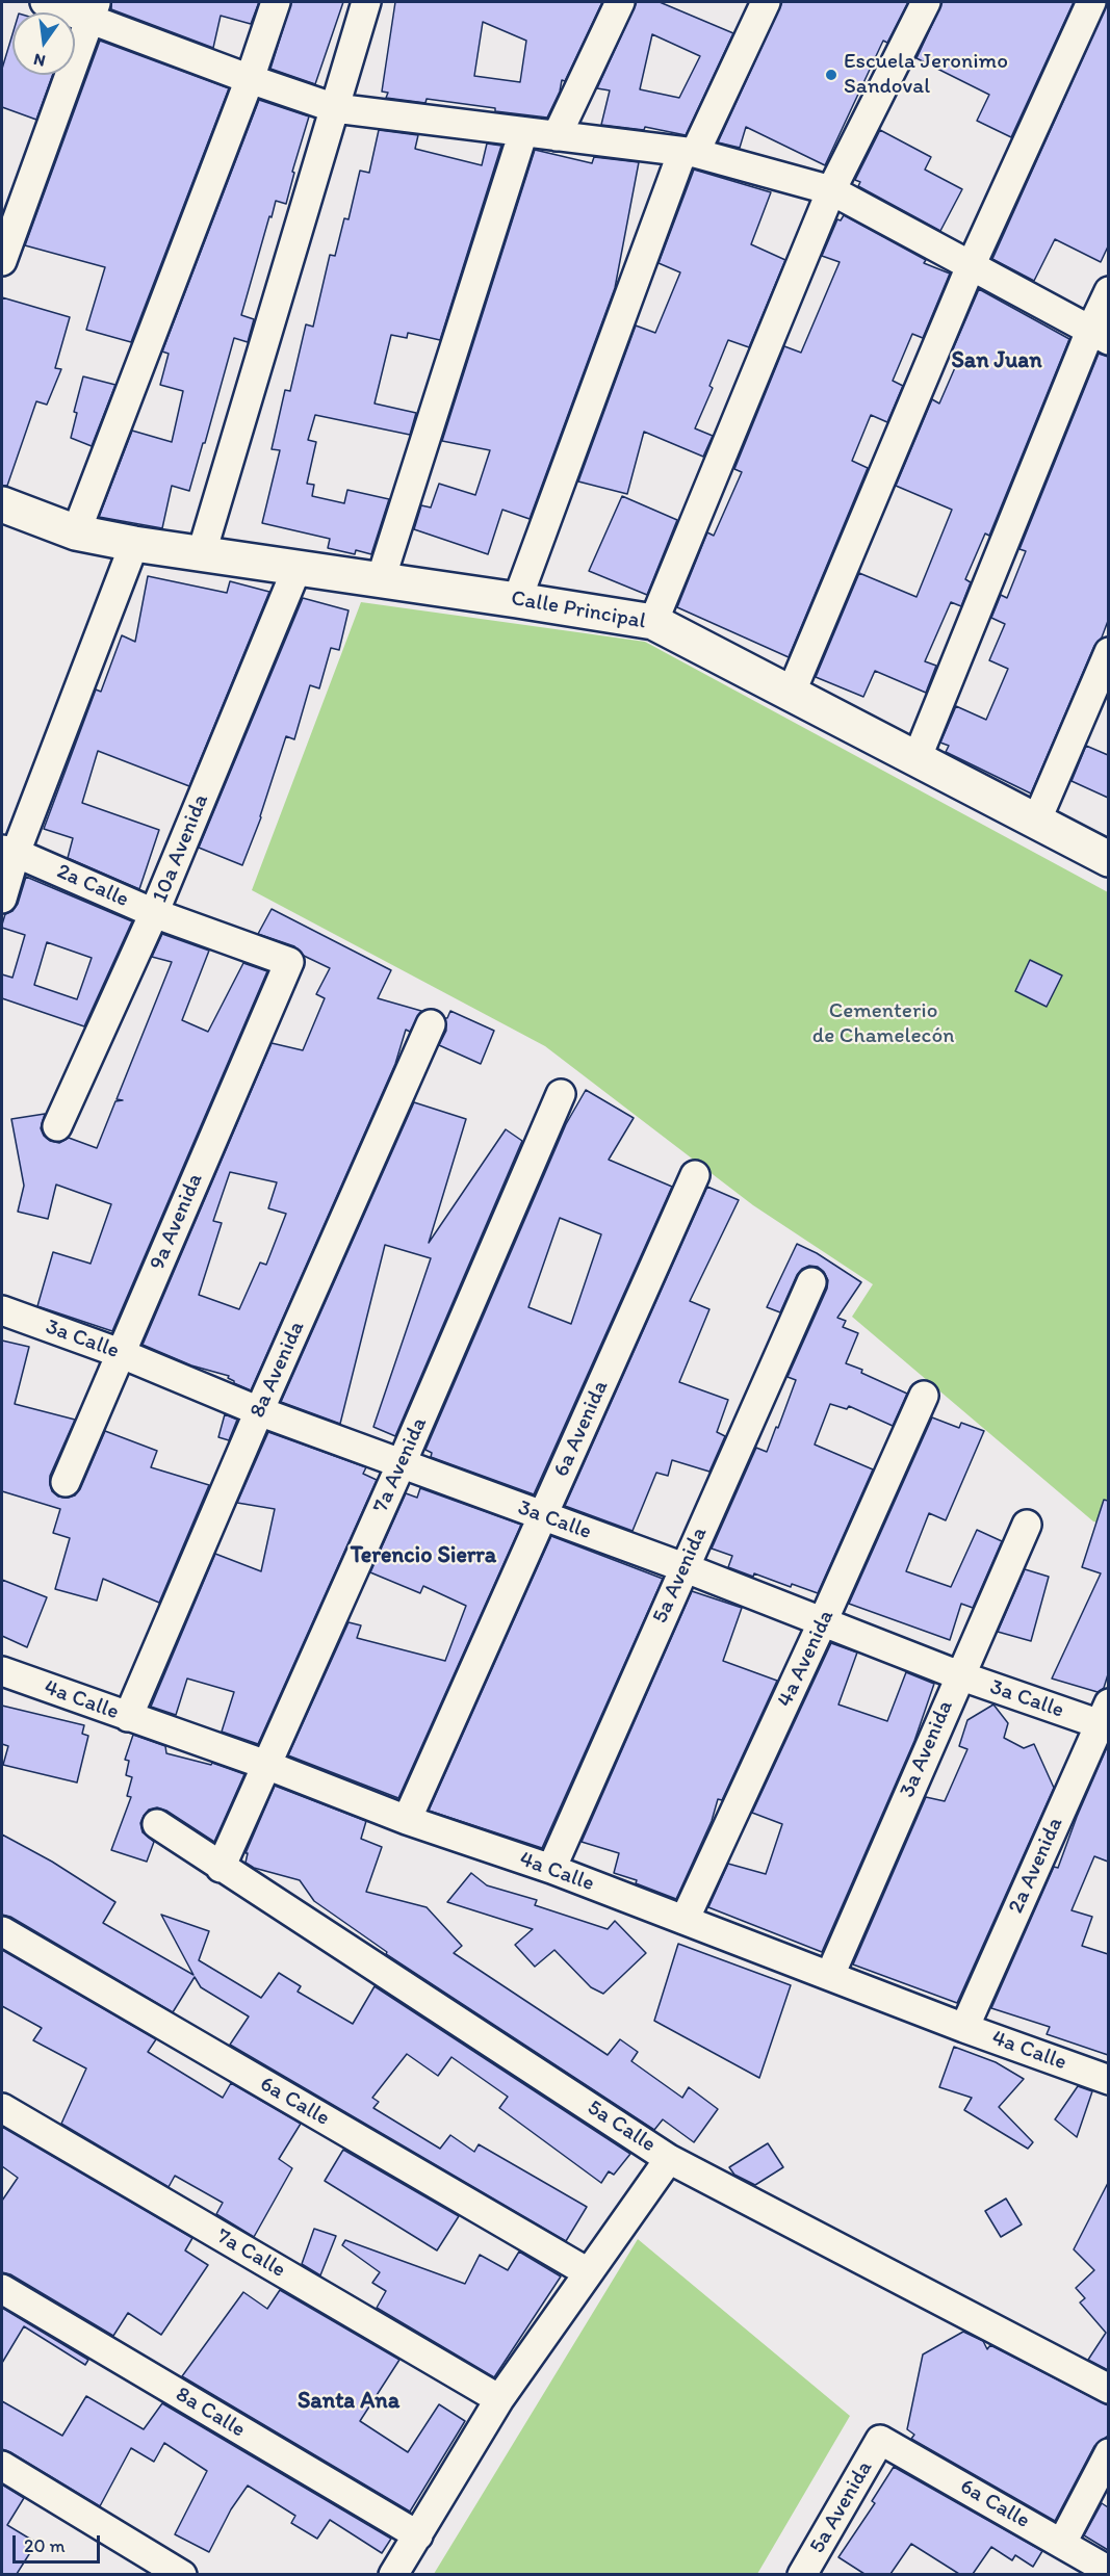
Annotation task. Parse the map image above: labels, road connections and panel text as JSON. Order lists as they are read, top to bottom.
{
  "streets": {
    "street": [
      "Calle Principal",
      "10a Avenida",
      "2a Calle",
      "9a Avenida",
      "3a Calle",
      "8a Avenida",
      "6a Avenida",
      "7a Avenida",
      "5a Avenida",
      "4a Avenida",
      "4a Calle",
      "3a Avenida",
      "2a Avenida",
      "6a Calle",
      "5a Calle",
      "7a Calle",
      "8a Calle"
    ]
  },
  "crossings": [
    ["Calle Principal", "10a Avenida"],
    ["10a Avenida", "2a Calle"],
    ["2a Calle", "9a Avenida"],
    ["9a Avenida", "3a Calle"],
    ["3a Calle", "8a Avenida"],
    ["3a Calle", "6a Avenida"],
    ["3a Calle", "7a Avenida"],
    ["3a Calle", "5a Avenida"],
    ["3a Calle", "4a Avenida"],
    ["3a Calle", "3a Avenida"],
    ["3a Calle", "2a Avenida"],
    ["8a Avenida", "4a Calle"],
    ["6a Avenida", "4a Calle"],
    ["7a Avenida", "4a Calle"],
    ["7a Avenida", "5a Calle"],
    ["5a Avenida", "4a Calle"],
    ["5a Avenida", "6a Calle"],
    ["4a Avenida", "4a Calle"],
    ["4a Calle", "3a Avenida"],
    ["4a Calle", "2a Avenida"]
  ],
  "districts": ["San Juan", "Terencio Sierra", "Santa Ana"],
  "parks": ["Cementerio de Chamelecón"],
  "places": ["Escuela Jeronimo Sandoval"],
  "scale_bar": "20 m",
  "north": "bottom"
}
